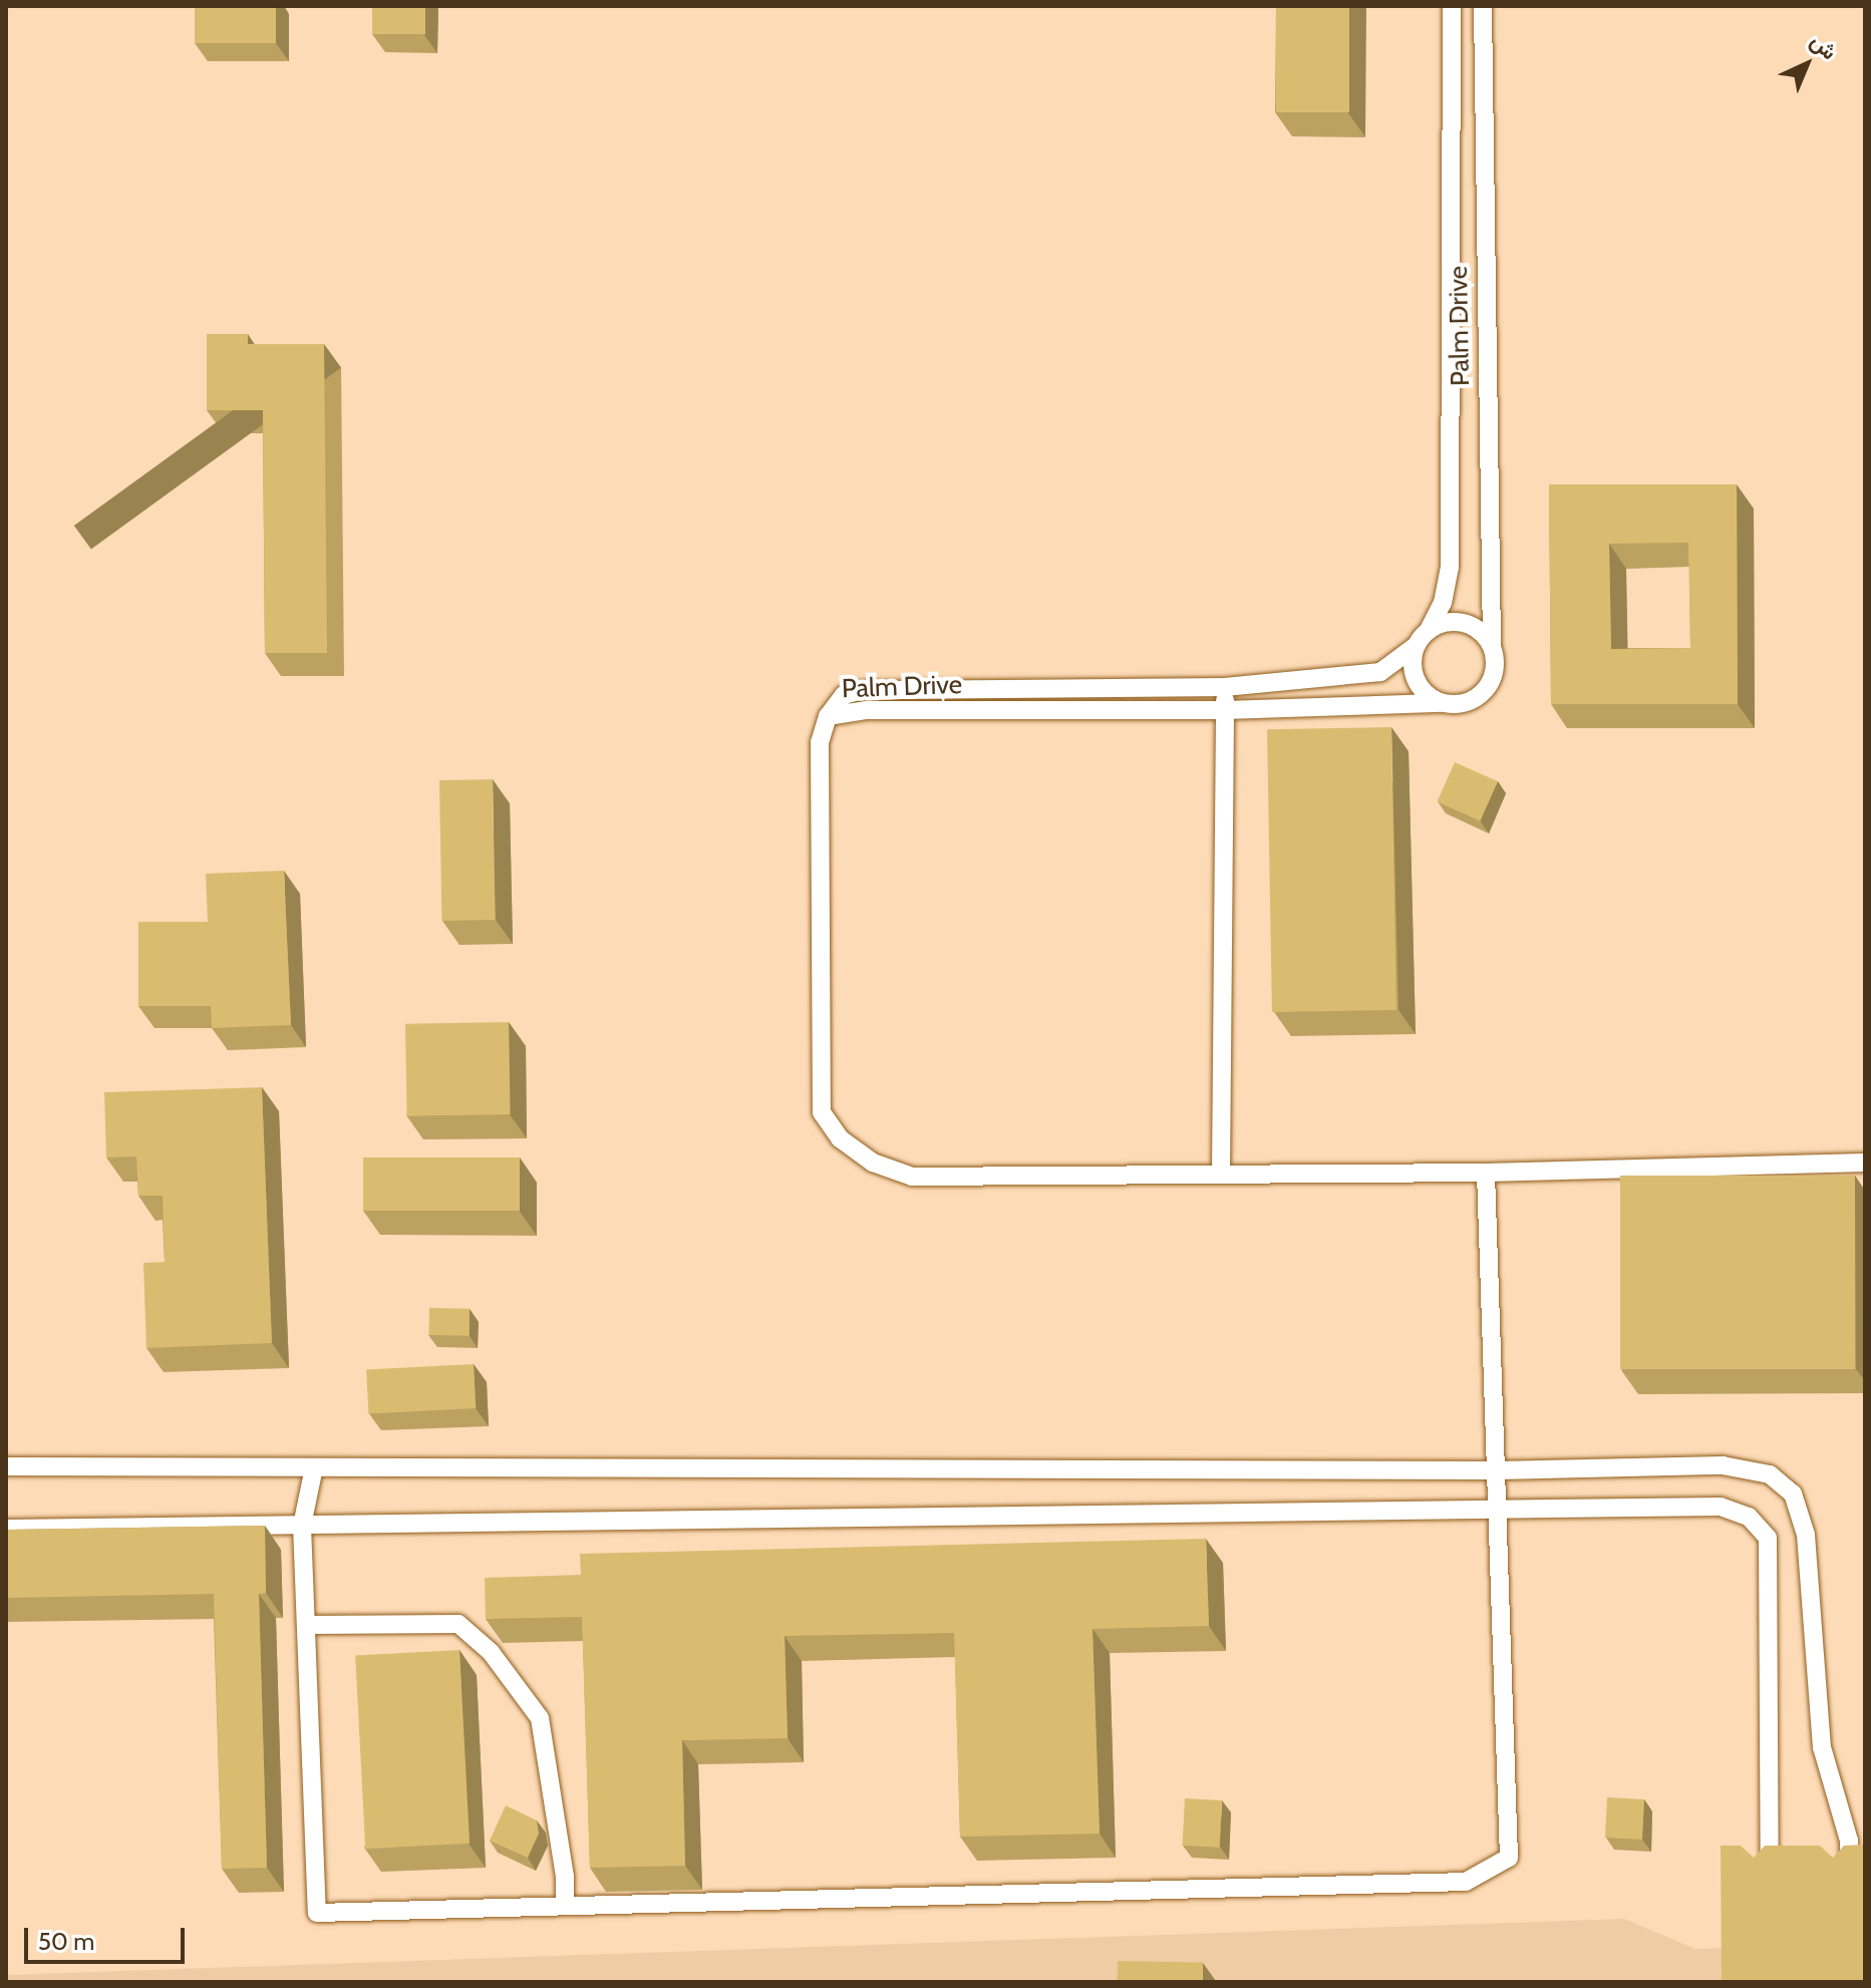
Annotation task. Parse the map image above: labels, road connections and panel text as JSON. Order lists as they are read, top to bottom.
{
  "streets": {
    "street": ["Palm Drive"]
  },
  "scale_bar": "50 m",
  "north": "top right"
}
